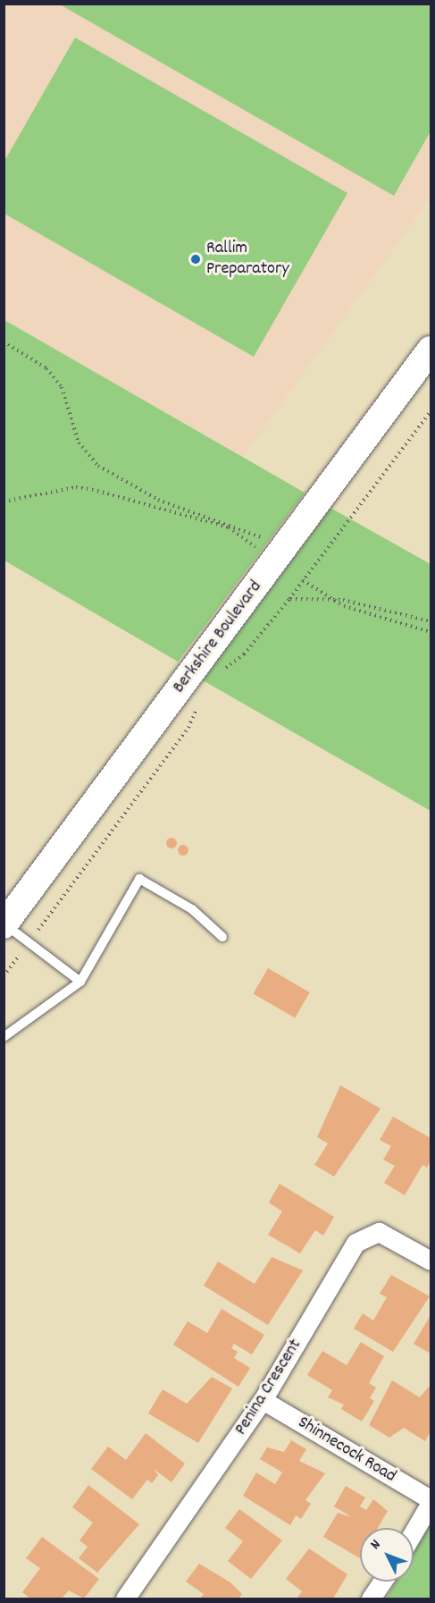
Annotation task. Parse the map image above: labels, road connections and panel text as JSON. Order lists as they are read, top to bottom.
{
  "streets": {
    "street": ["Berkshire Boulevard", "Penina Crescent", "Shinnecock Road"]
  },
  "crossings": [
    ["Penina Crescent", "Shinnecock Road"]
  ],
  "places": ["Rallim Preparatory"],
  "north": "top left"
}
